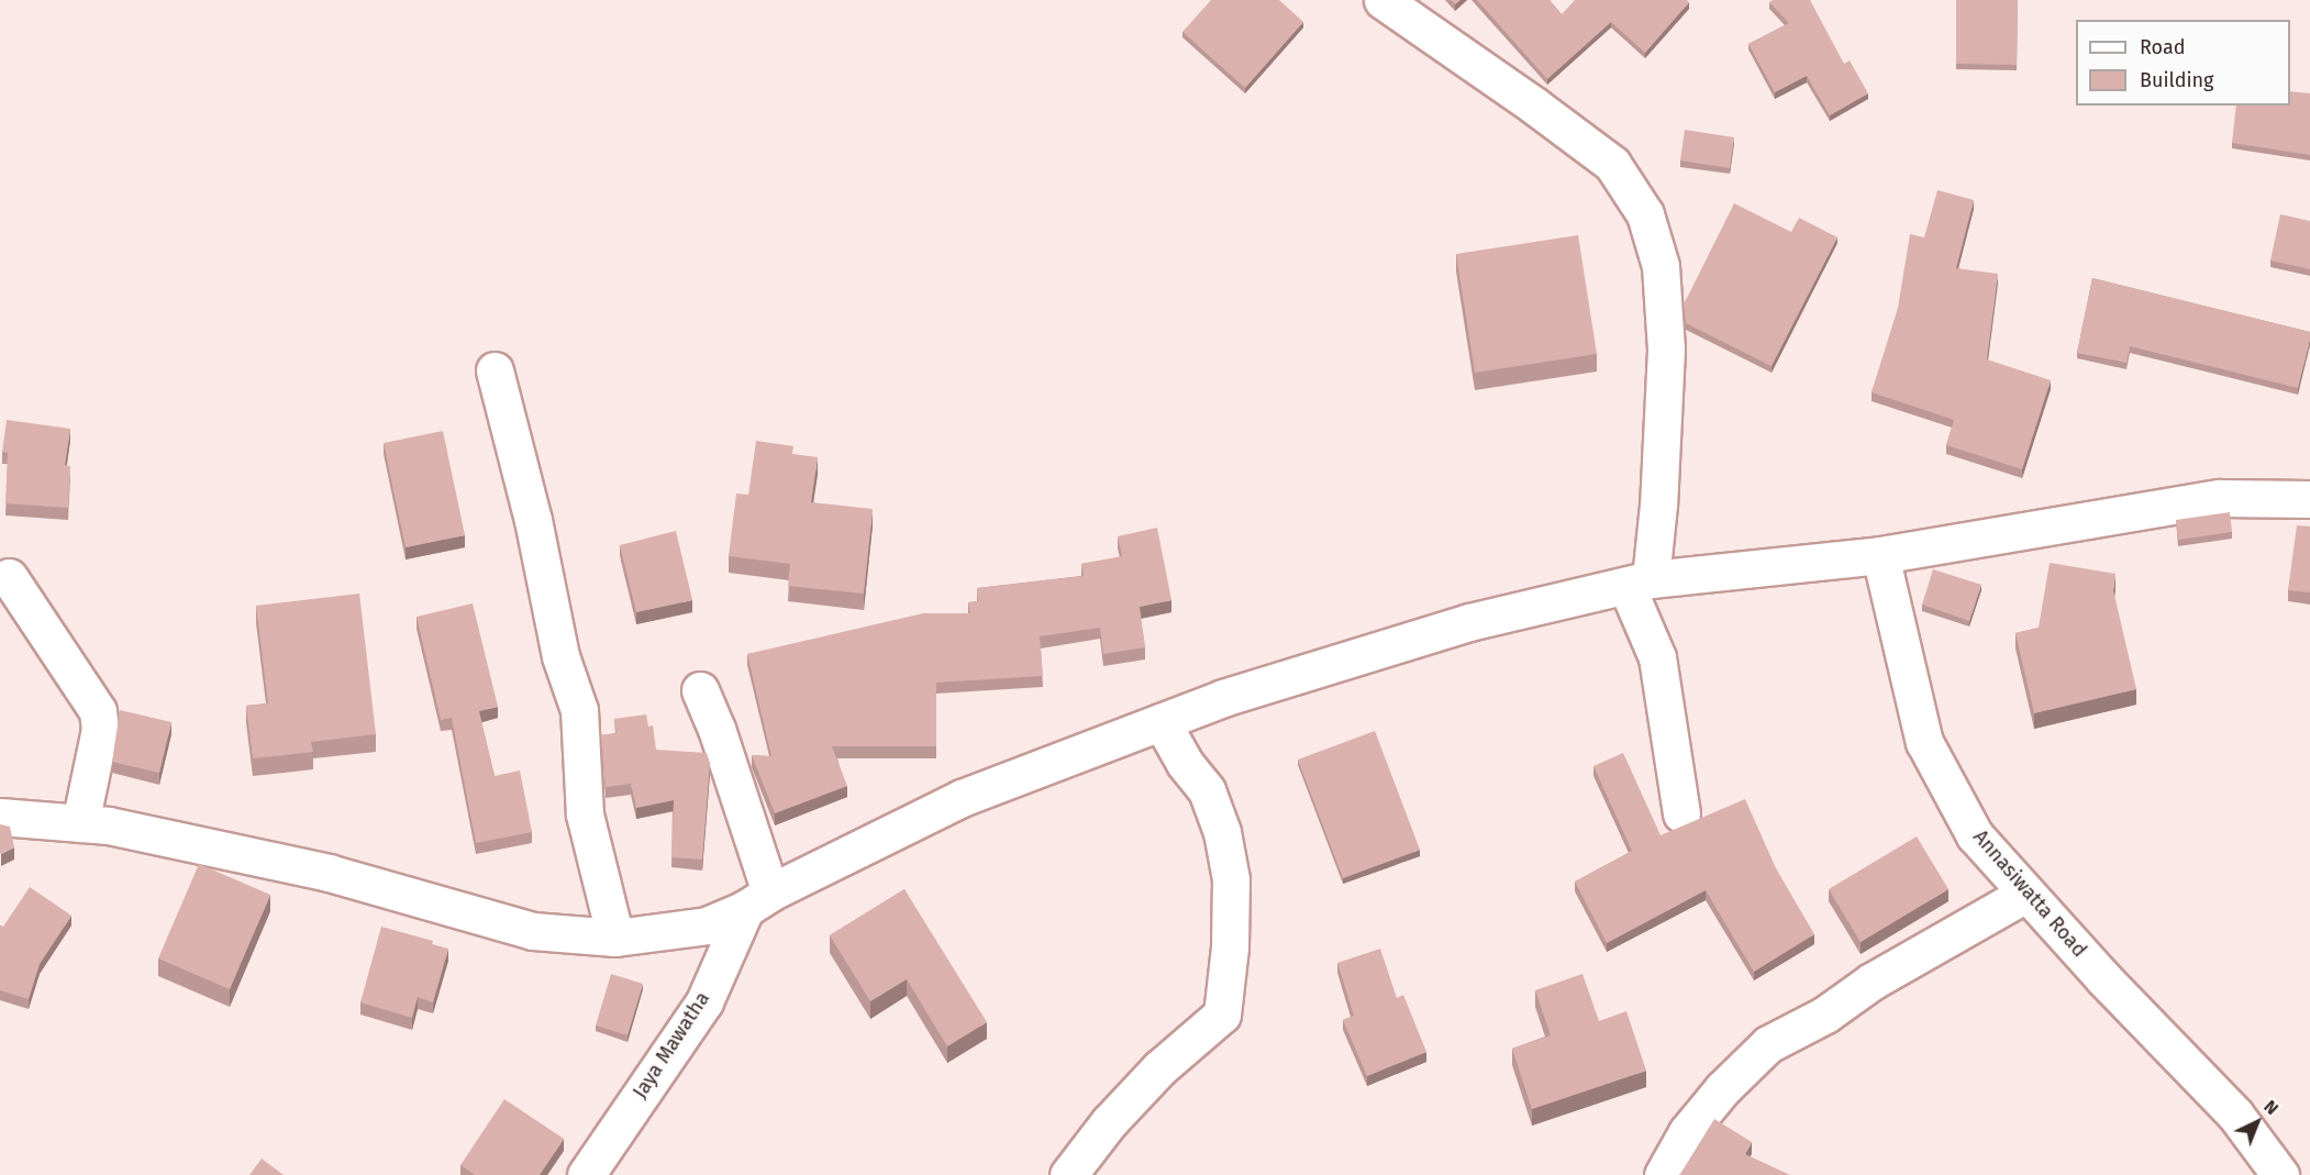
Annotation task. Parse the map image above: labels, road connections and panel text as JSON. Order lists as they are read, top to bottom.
{
  "streets": {
    "street": ["Annasiwatta Road", "Jaya Mawatha"]
  },
  "legend": ["Road", "Building"],
  "north": "top right"
}
